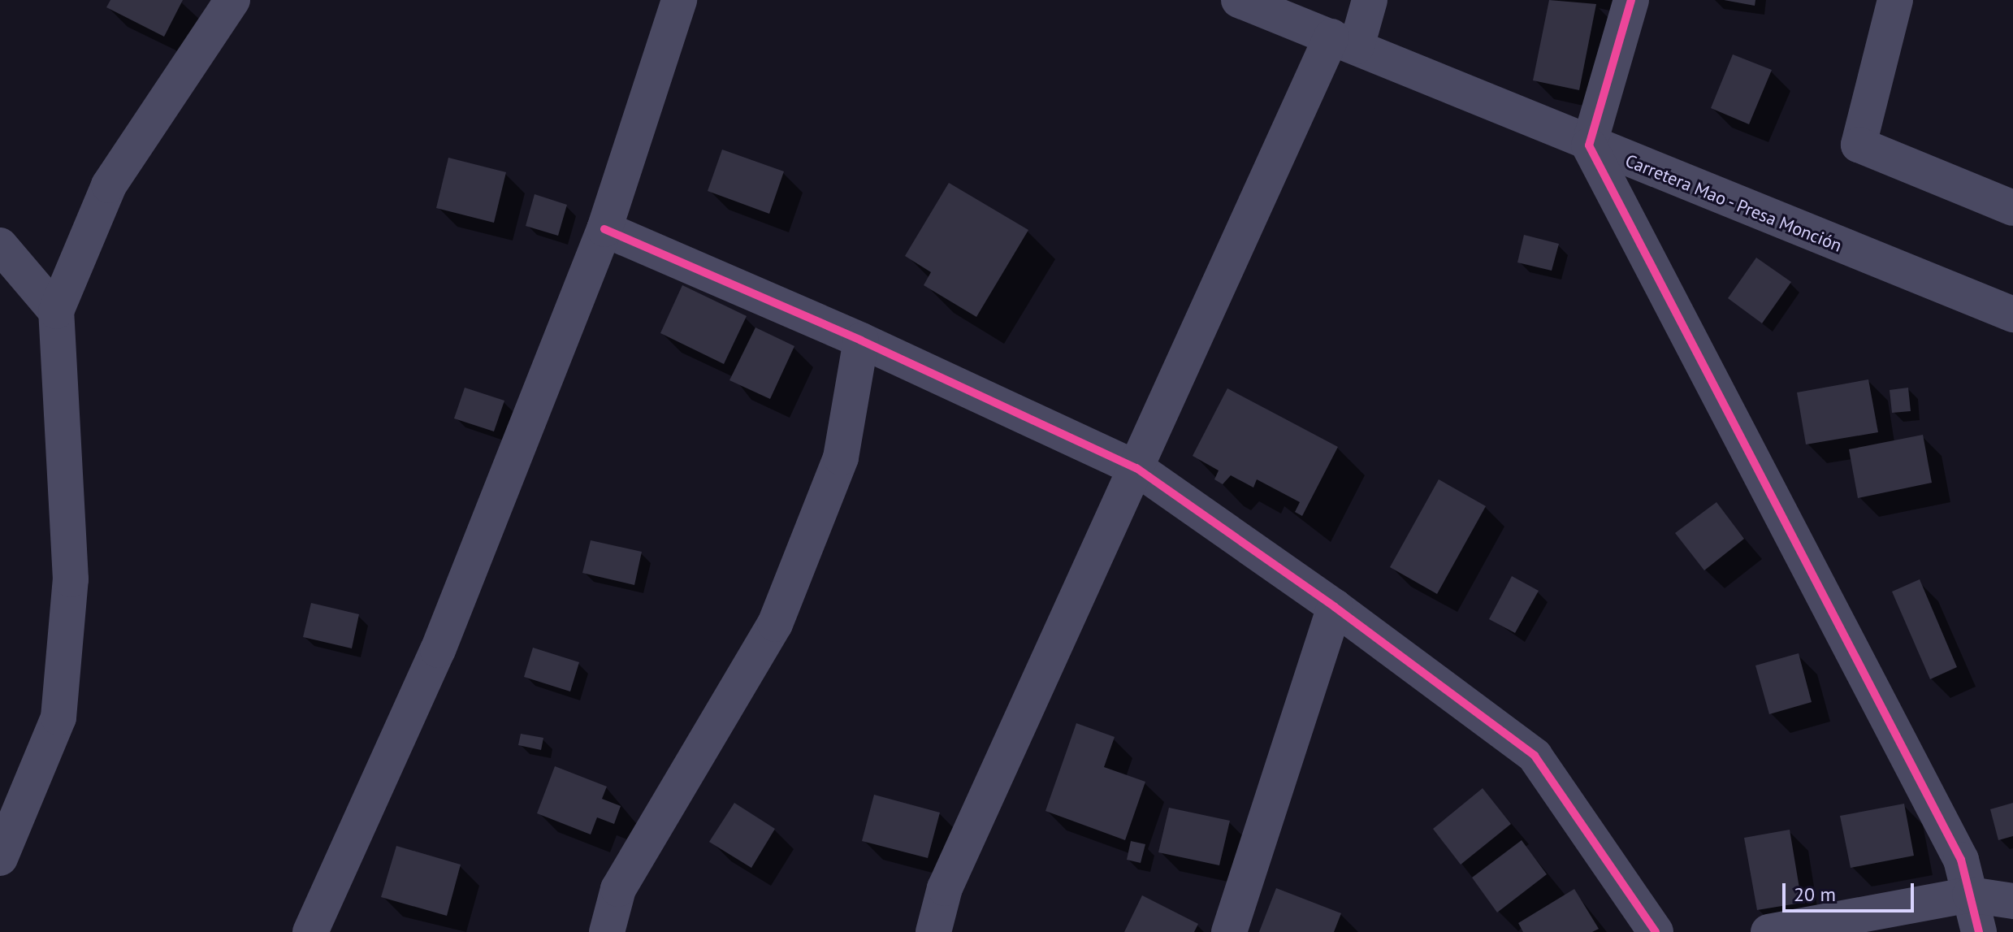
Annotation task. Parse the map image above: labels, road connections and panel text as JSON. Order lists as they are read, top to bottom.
{
  "streets": {
    "street": ["Carretera Mao - Presa Monción"]
  },
  "scale_bar": "20 m"
}
